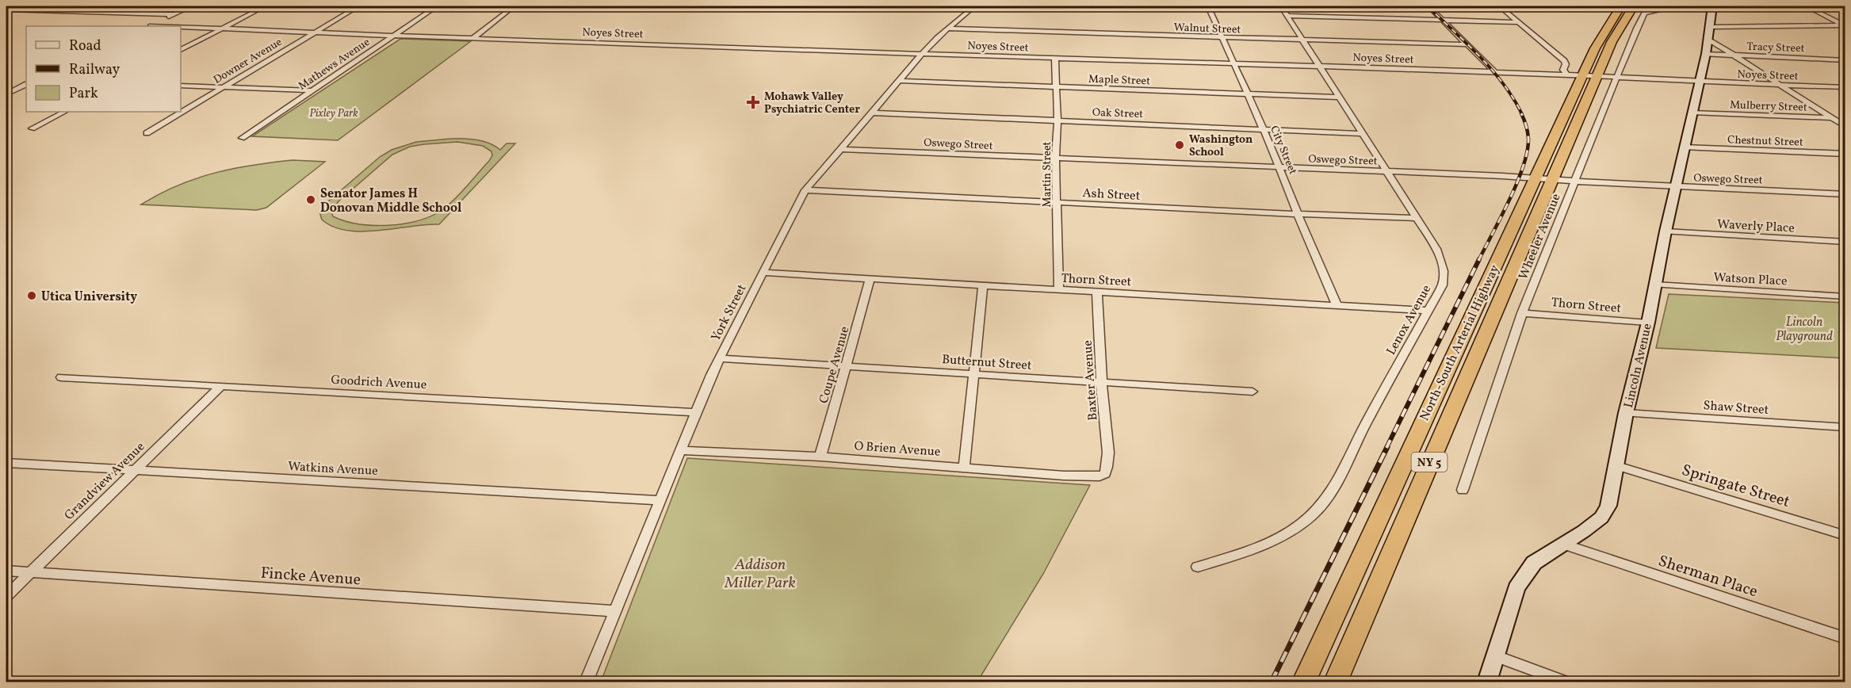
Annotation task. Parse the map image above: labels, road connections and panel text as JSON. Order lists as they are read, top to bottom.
{
  "streets": {
    "highway": ["North-South Arterial Highway", "NY 5"],
    "street": [
      "Walnut Street",
      "Noyes Street",
      "Tracy Street",
      "Downer Avenue",
      "Mathews Avenue",
      "Maple Street",
      "Mulberry Street",
      "Oak Street",
      "Chestnut Street",
      "Oswego Street",
      "City Street",
      "Martin Street",
      "Ash Street",
      "Waverly Place",
      "Wheeler Avenue",
      "Watson Place",
      "Thorn Street",
      "York Street",
      "Lenox Avenue",
      "Butternut Street",
      "Coupe Avenue",
      "Lincoln Avenue",
      "Baxter Avenue",
      "Goodrich Avenue",
      "Shaw Street",
      "O Brien Avenue",
      "Watkins Avenue",
      "Grandview Avenue",
      "Springate Street",
      "Fincke Avenue",
      "Sherman Place"
    ]
  },
  "crossings": [
    ["Walnut Street", "City Street"],
    ["Walnut Street", "York Street"],
    ["Walnut Street", "Lenox Avenue"],
    ["Noyes Street", "Downer Avenue"],
    ["Noyes Street", "Mathews Avenue"],
    ["Noyes Street", "City Street"],
    ["Noyes Street", "Martin Street"],
    ["Noyes Street", "Wheeler Avenue"],
    ["Noyes Street", "York Street"],
    ["Noyes Street", "Lenox Avenue"],
    ["Noyes Street", "North-South Arterial Highway"],
    ["Noyes Street", "Lincoln Avenue"],
    ["Tracy Street", "Lincoln Avenue"],
    ["Maple Street", "City Street"],
    ["Maple Street", "Martin Street"],
    ["Maple Street", "York Street"],
    ["Maple Street", "Lenox Avenue"],
    ["Mulberry Street", "Lincoln Avenue"],
    ["Oak Street", "City Street"],
    ["Oak Street", "Martin Street"],
    ["Oak Street", "York Street"],
    ["Oak Street", "Lenox Avenue"],
    ["Chestnut Street", "Lincoln Avenue"],
    ["Oswego Street", "City Street"],
    ["Oswego Street", "Martin Street"],
    ["Oswego Street", "Wheeler Avenue"],
    ["Oswego Street", "York Street"],
    ["Oswego Street", "Lenox Avenue"],
    ["Oswego Street", "North-South Arterial Highway"],
    ["Oswego Street", "Lincoln Avenue"],
    ["City Street", "Ash Street"],
    ["City Street", "Thorn Street"],
    ["Martin Street", "Ash Street"],
    ["Martin Street", "Thorn Street"],
    ["Ash Street", "York Street"],
    ["Ash Street", "Lenox Avenue"],
    ["Waverly Place", "Lincoln Avenue"],
    ["Wheeler Avenue", "Thorn Street"],
    ["Watson Place", "Lincoln Avenue"],
    ["Thorn Street", "York Street"],
    ["Thorn Street", "Lenox Avenue"],
    ["Thorn Street", "Coupe Avenue"],
    ["Thorn Street", "Lincoln Avenue"],
    ["Thorn Street", "Baxter Avenue"],
    ["York Street", "Butternut Street"],
    ["York Street", "Goodrich Avenue"],
    ["York Street", "O Brien Avenue"],
    ["York Street", "Watkins Avenue"],
    ["York Street", "Fincke Avenue"],
    ["Butternut Street", "Coupe Avenue"],
    ["Butternut Street", "Baxter Avenue"],
    ["Coupe Avenue", "O Brien Avenue"],
    ["Lincoln Avenue", "Shaw Street"],
    ["Lincoln Avenue", "Springate Street"],
    ["Lincoln Avenue", "Sherman Place"],
    ["Baxter Avenue", "O Brien Avenue"],
    ["Goodrich Avenue", "Grandview Avenue"],
    ["Watkins Avenue", "Grandview Avenue"],
    ["Grandview Avenue", "Fincke Avenue"]
  ],
  "parks": ["Pixley Park", "Lincoln Playground", "Addison Miller Park"],
  "places": {
    "health": ["Mohawk Valley Psychiatric Center"],
    "other": ["Washington School", "Senator James H Donovan Middle School", "Utica University"]
  },
  "legend": ["Road", "Railway", "Park"]
}
